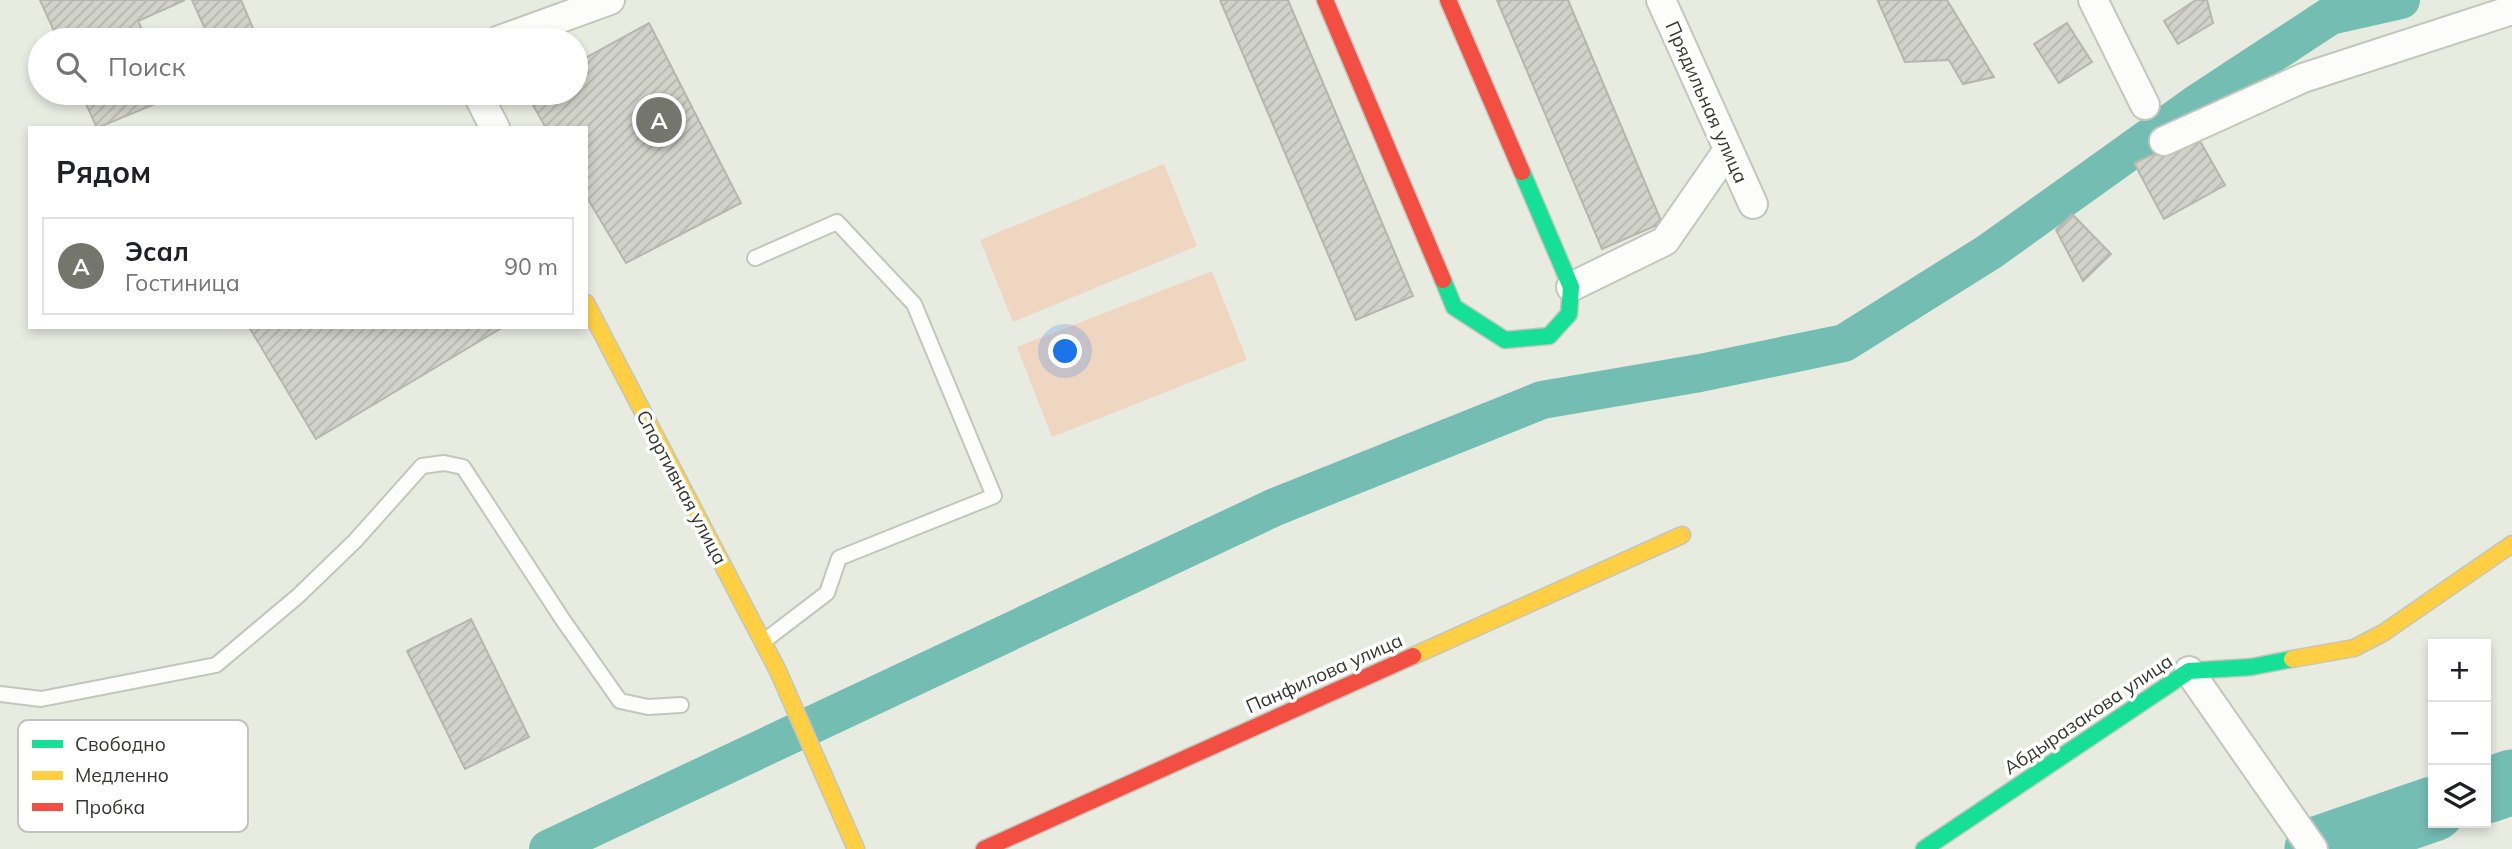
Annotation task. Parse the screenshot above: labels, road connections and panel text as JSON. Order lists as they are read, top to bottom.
{
  "streets": {
    "street": [
      "Прядильная улица",
      "Спортивная улица",
      "Панфилова улица",
      "Абдыразакова улица"
    ]
  },
  "legend": ["Свободно", "Медленно", "Пробка"],
  "page": {
    "search": "Поиск",
    "pins": "A",
    "heading": "Рядом",
    "list": [
      {
        "mark": "A",
        "name": "Эсал",
        "note": "Гостиница",
        "value": "90 m"
      }
    ],
    "map_buttons": ["+", "−"]
  }
}
